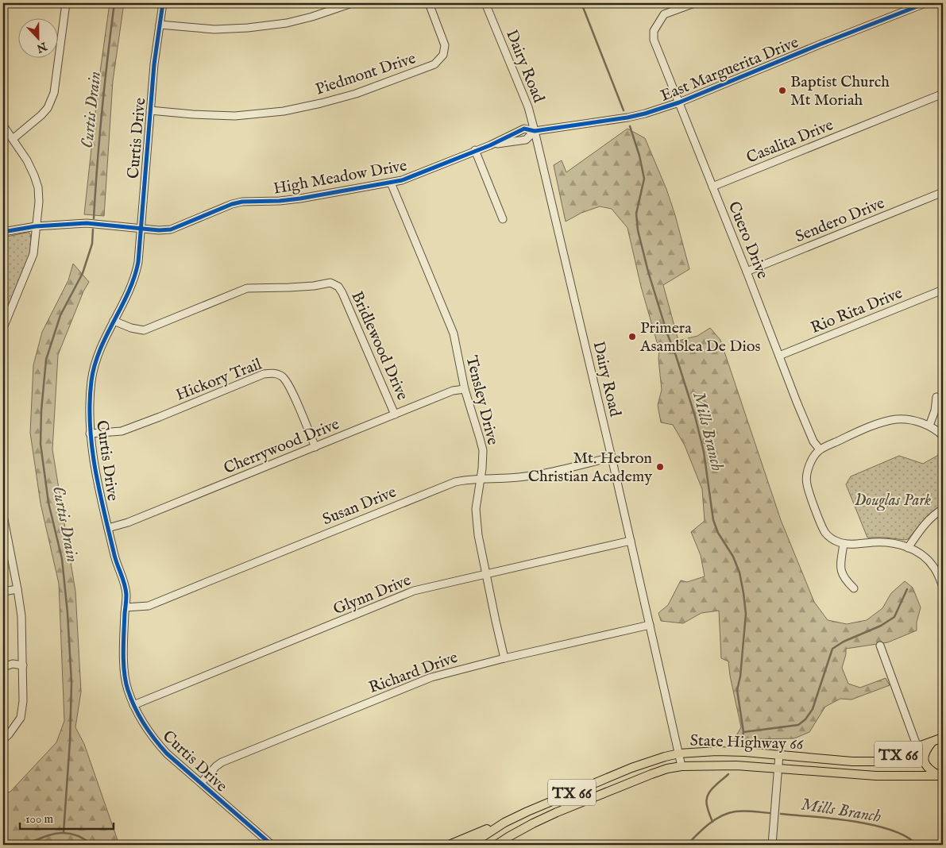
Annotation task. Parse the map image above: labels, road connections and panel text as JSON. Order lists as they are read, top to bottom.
{
  "streets": {
    "main road": ["State Highway 66", "TX 66"],
    "street": [
      "Dairy Road",
      "East Marguerita Drive",
      "Piedmont Drive",
      "Curtis Drive",
      "Casalita Drive",
      "High Meadow Drive",
      "Sendero Drive",
      "Cuero Drive",
      "Rio Rita Drive",
      "Bridlewood Drive",
      "Hickory Trail",
      "Tensley Drive",
      "Cherrywood Drive",
      "Susan Drive",
      "Glynn Drive",
      "Richard Drive"
    ]
  },
  "crossings": [
    ["Dairy Road", "East Marguerita Drive"],
    ["Dairy Road", "High Meadow Drive"],
    ["Dairy Road", "Susan Drive"],
    ["Dairy Road", "Glynn Drive"],
    ["Dairy Road", "Richard Drive"],
    ["Dairy Road", "State Highway 66"],
    ["East Marguerita Drive", "High Meadow Drive"],
    ["East Marguerita Drive", "Cuero Drive"],
    ["Piedmont Drive", "Curtis Drive"],
    ["Curtis Drive", "High Meadow Drive"],
    ["Curtis Drive", "Bridlewood Drive"],
    ["Curtis Drive", "Hickory Trail"],
    ["Curtis Drive", "Cherrywood Drive"],
    ["Curtis Drive", "Susan Drive"],
    ["Curtis Drive", "Glynn Drive"],
    ["Curtis Drive", "Richard Drive"],
    ["Casalita Drive", "Cuero Drive"],
    ["High Meadow Drive", "Tensley Drive"],
    ["Sendero Drive", "Cuero Drive"],
    ["Cuero Drive", "Rio Rita Drive"],
    ["Bridlewood Drive", "Cherrywood Drive"],
    ["Hickory Trail", "Cherrywood Drive"],
    ["Tensley Drive", "Cherrywood Drive"],
    ["Tensley Drive", "Susan Drive"],
    ["Tensley Drive", "Glynn Drive"],
    ["Tensley Drive", "Richard Drive"],
    ["State Highway 66", "TX 66"]
  ],
  "water": ["Curtis Drain", "Mills Branch"],
  "parks": ["Douglas Park"],
  "places": ["Baptist Church Mt Moriah", "Primera Asamblea De Dios", "Mt. Hebron Christian Academy"],
  "scale_bar": "100 m",
  "north": "bottom"
}
